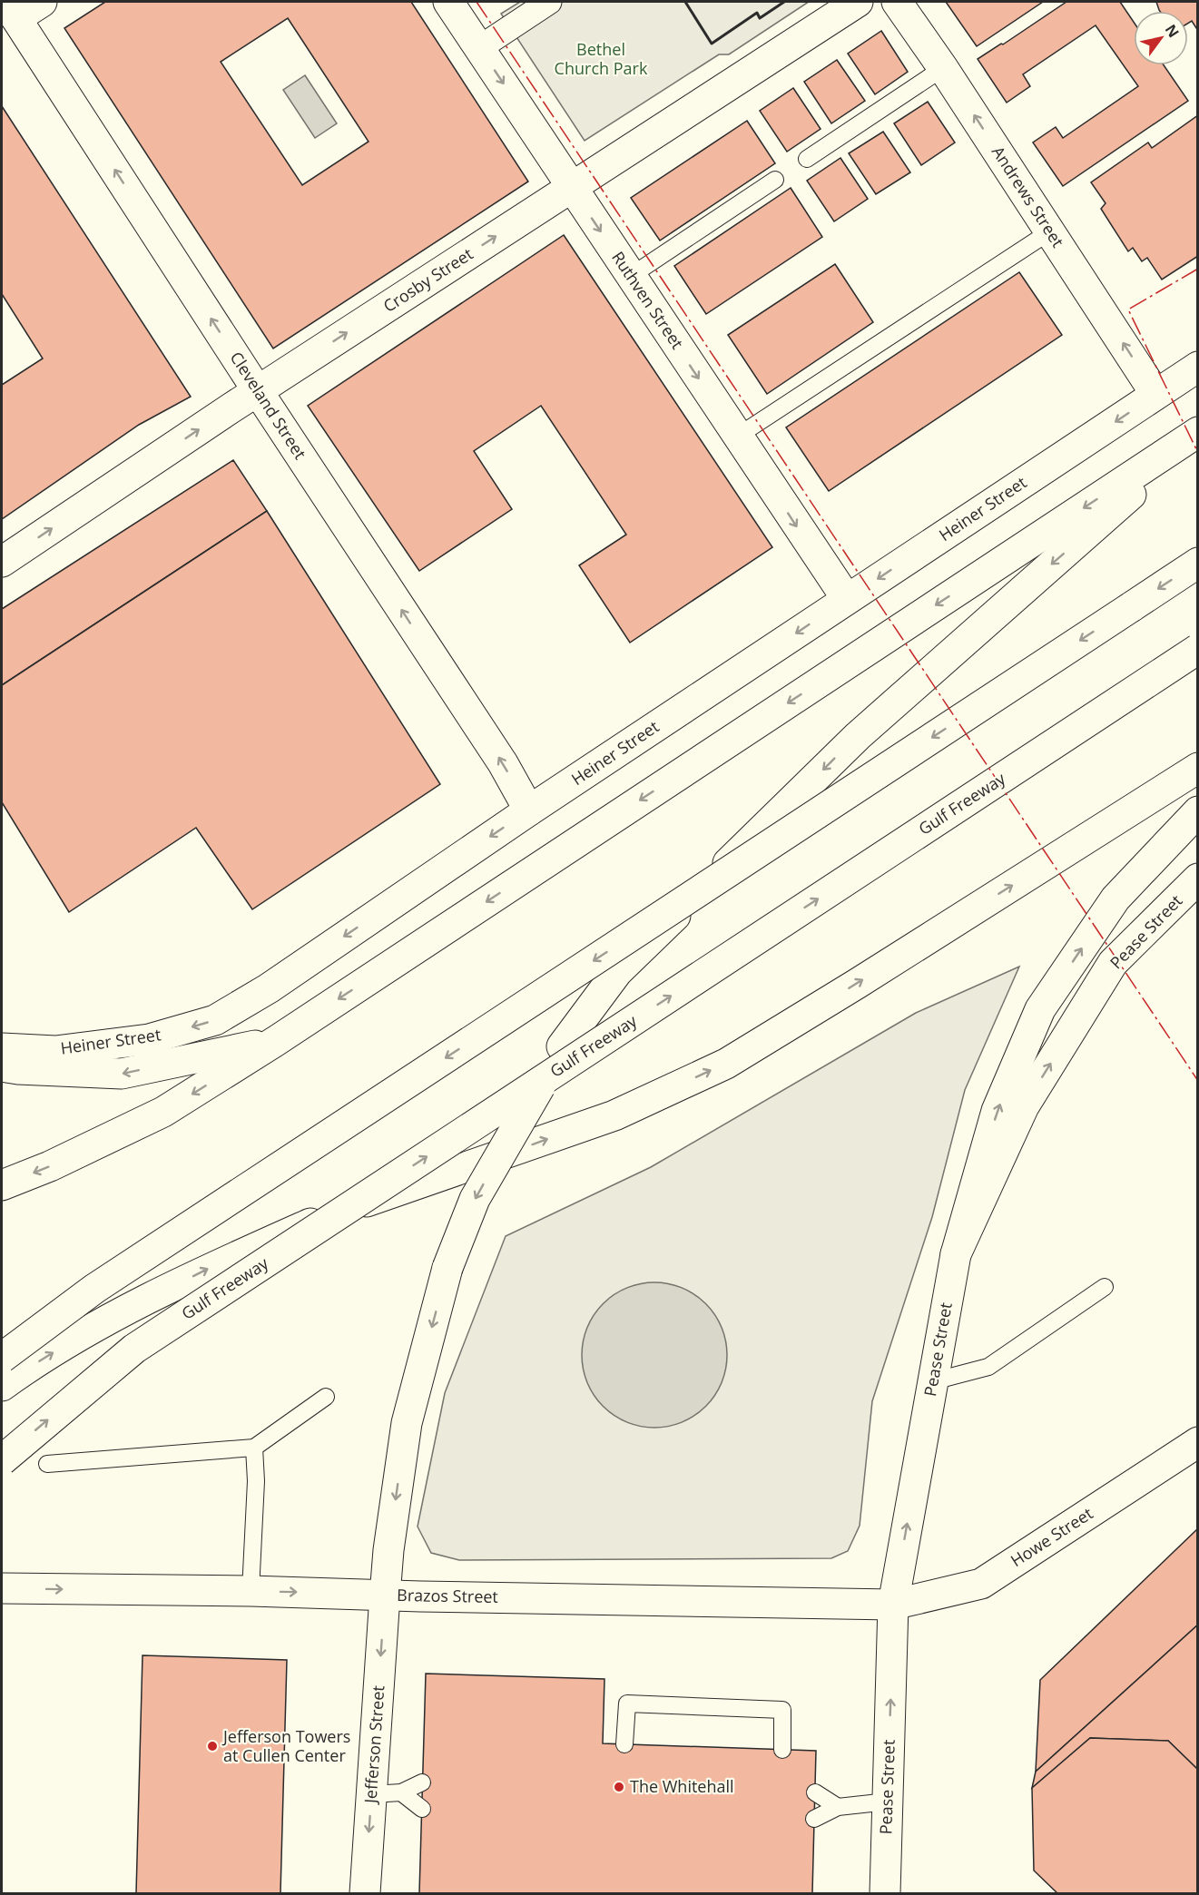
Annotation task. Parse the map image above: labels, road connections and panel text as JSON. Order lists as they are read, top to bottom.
{
  "streets": {
    "main road": [
      "Andrews Street",
      "Crosby Street",
      "Ruthven Street",
      "Cleveland Street",
      "Heiner Street",
      "Gulf Freeway",
      "Pease Street",
      "Howe Street",
      "Brazos Street",
      "Jefferson Street"
    ]
  },
  "crossings": [
    ["Andrews Street", "Heiner Street"],
    ["Crosby Street", "Ruthven Street"],
    ["Crosby Street", "Cleveland Street"],
    ["Ruthven Street", "Heiner Street"],
    ["Cleveland Street", "Heiner Street"],
    ["Pease Street", "Howe Street"],
    ["Pease Street", "Brazos Street"],
    ["Howe Street", "Brazos Street"],
    ["Brazos Street", "Jefferson Street"]
  ],
  "one_way": [
    "Andrews Street",
    "Crosby Street",
    "Ruthven Street",
    "Cleveland Street",
    "Brazos Street",
    "Jefferson Street"
  ],
  "parks": ["Bethel Church Park"],
  "places": ["Jefferson Towers at Cullen Center", "The Whitehall"],
  "north": "top right"
}
